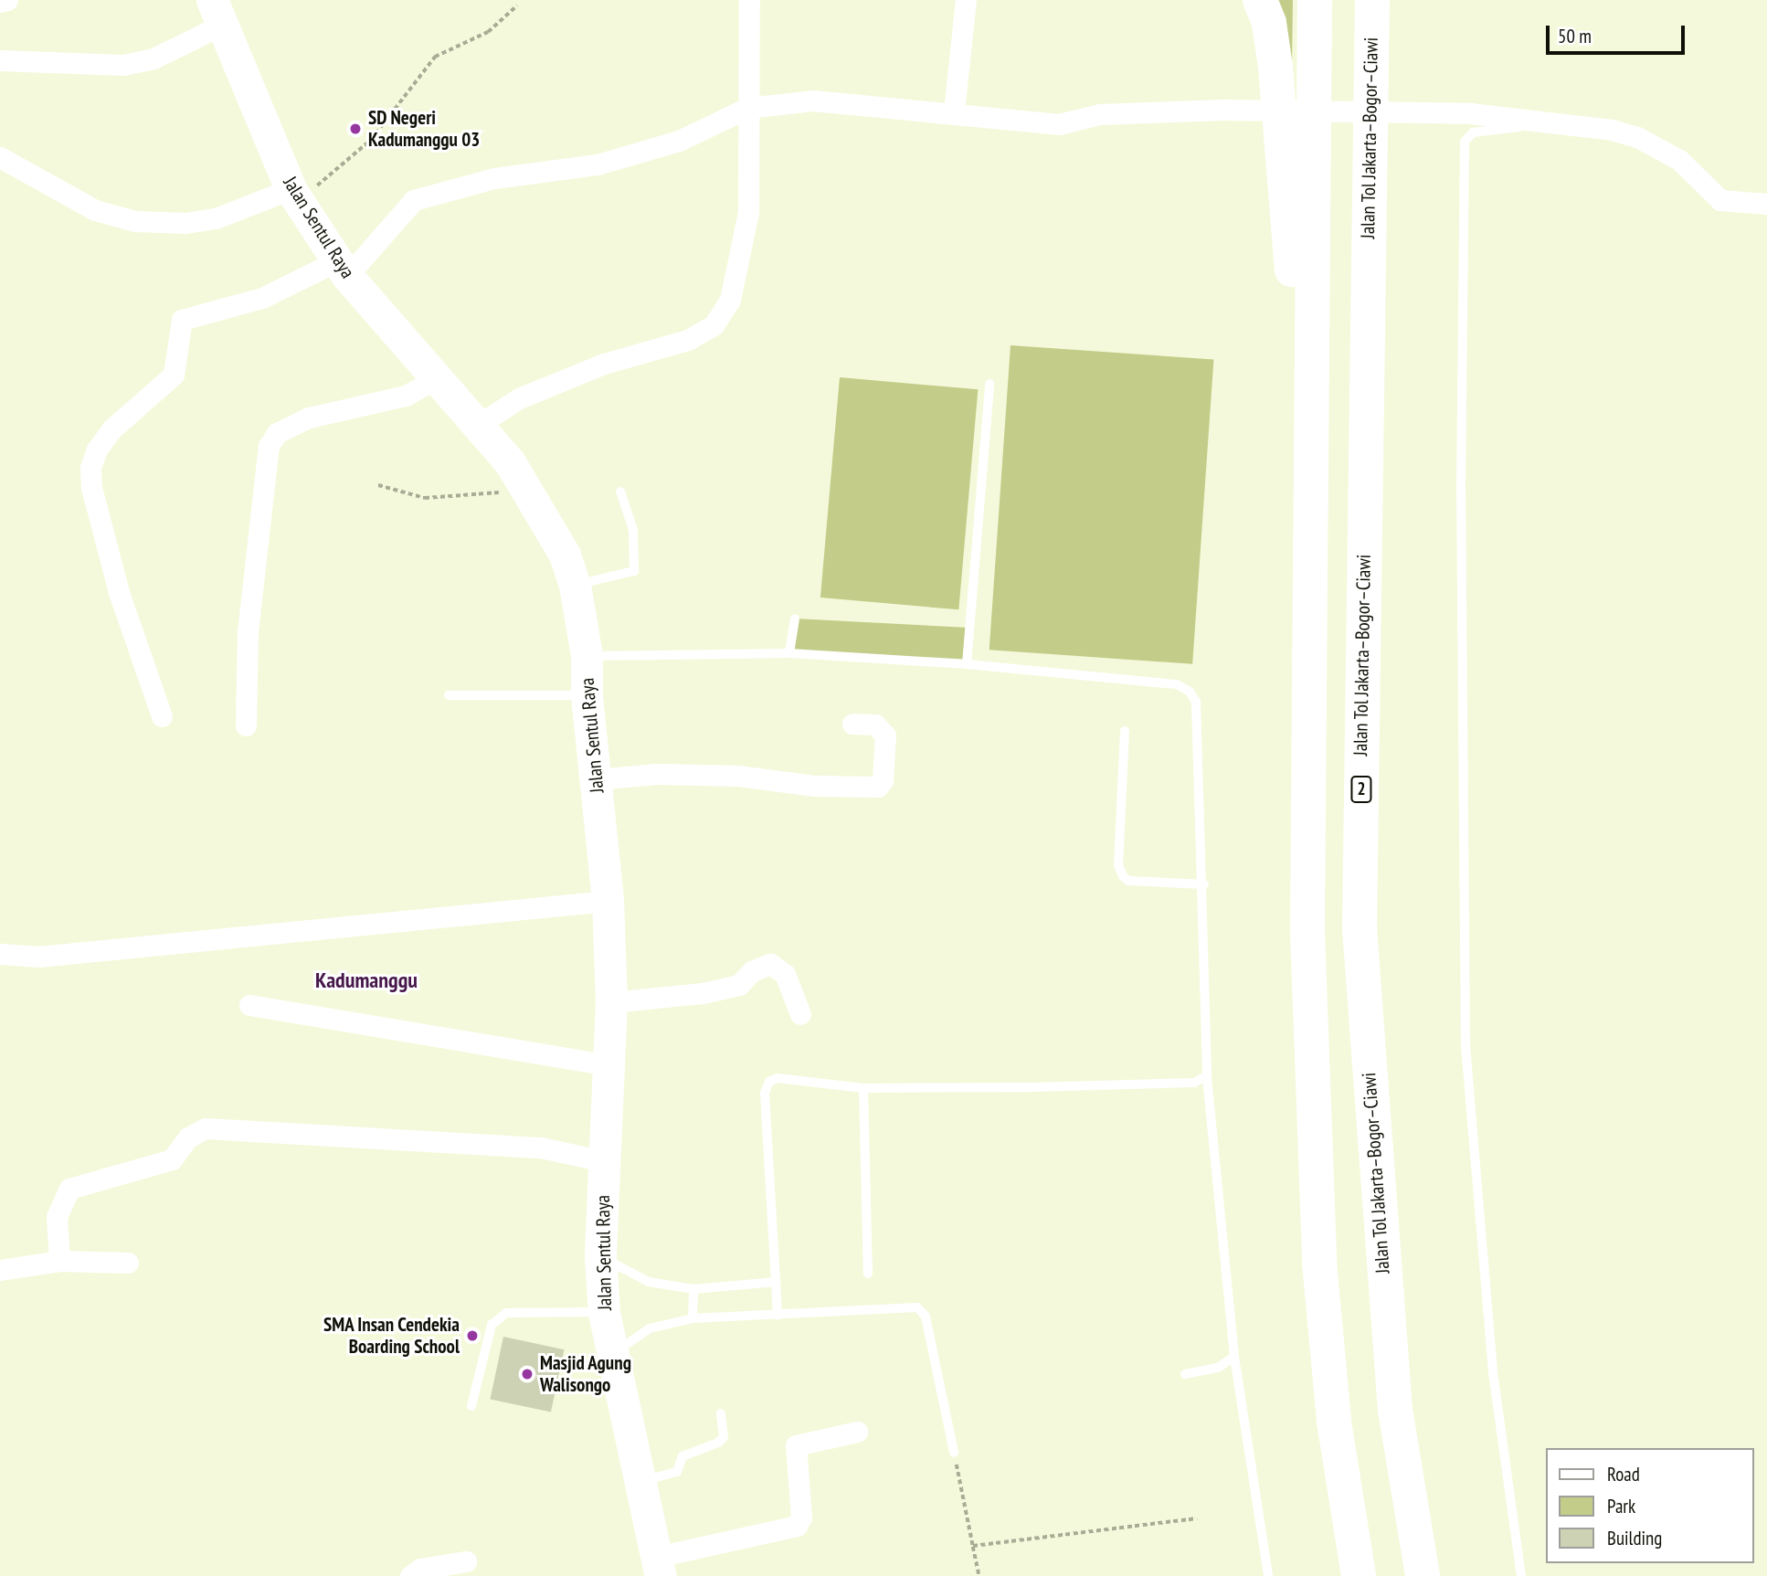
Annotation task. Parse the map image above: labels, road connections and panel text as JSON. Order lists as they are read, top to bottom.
{
  "streets": {
    "highway": ["Jalan Tol Jakarta–Bogor–Ciawi", "2"],
    "main road": ["Jalan Sentul Raya"]
  },
  "districts": ["Kadumanggu"],
  "places": ["SD Negeri Kadumanggu 03", "SMA Insan Cendekia Boarding School", "Masjid Agung Walisongo"],
  "legend": ["Road", "Park", "Building"],
  "scale_bar": "50 m"
}
